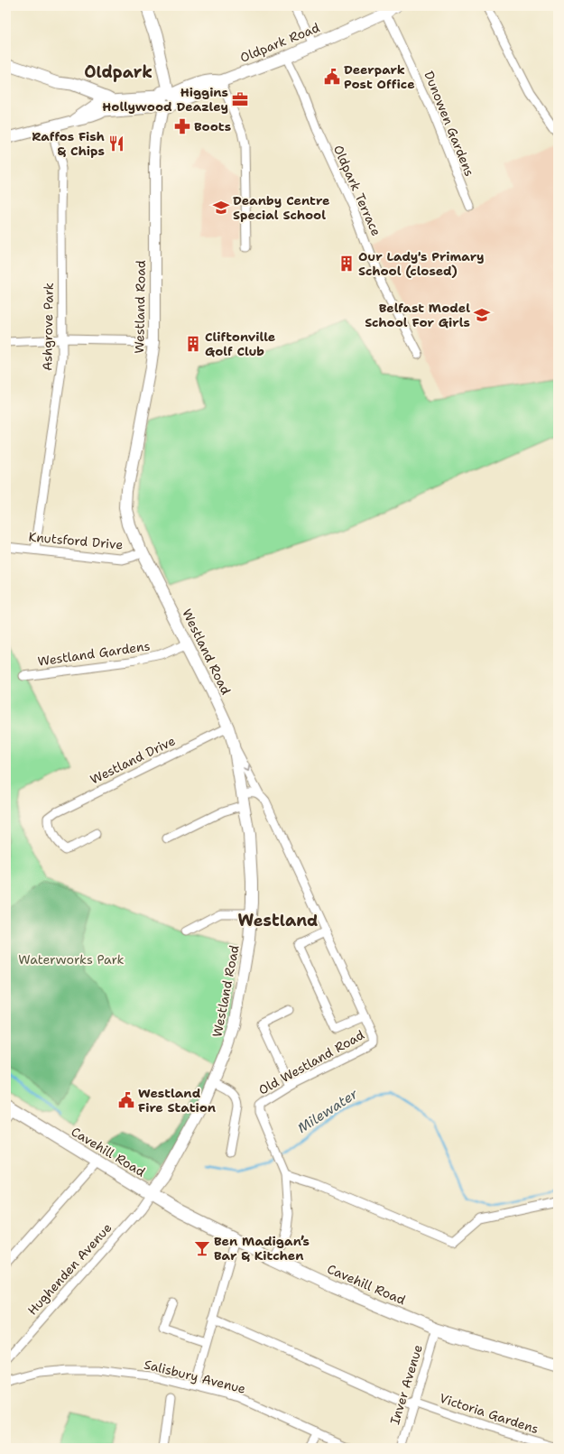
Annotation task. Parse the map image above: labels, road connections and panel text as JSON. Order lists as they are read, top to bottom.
{
  "streets": {
    "main road": ["Oldpark Road", "Cavehill Road"],
    "street": [
      "Dunowen Gardens",
      "Oldpark Terrace",
      "Westland Road",
      "Ashgrove Park",
      "Knutsford Drive",
      "Westland Gardens",
      "Westland Drive",
      "Old Westland Road",
      "Hughenden Avenue",
      "Salisbury Avenue",
      "Inver Avenue",
      "Victoria Gardens"
    ]
  },
  "crossings": [
    ["Oldpark Road", "Dunowen Gardens"],
    ["Oldpark Road", "Oldpark Terrace"],
    ["Oldpark Road", "Westland Road"],
    ["Westland Road", "Knutsford Drive"],
    ["Westland Road", "Westland Gardens"],
    ["Westland Road", "Westland Drive"],
    ["Westland Road", "Old Westland Road"],
    ["Westland Road", "Cavehill Road"],
    ["Westland Road", "Hughenden Avenue"],
    ["Ashgrove Park", "Knutsford Drive"],
    ["Old Westland Road", "Cavehill Road"],
    ["Cavehill Road", "Hughenden Avenue"],
    ["Cavehill Road", "Inver Avenue"],
    ["Inver Avenue", "Victoria Gardens"]
  ],
  "districts": ["Oldpark", "Westland"],
  "water": ["Milewater"],
  "parks": ["Waterworks Park"],
  "places": {
    "public building": ["Deerpark Post Office", "Westland Fire Station"],
    "office": ["Higgins Hollywood Deazley"],
    "pharmacy": ["Boots"],
    "restaurant": ["Raffos Fish & Chips"],
    "school or university": ["Deanby Centre Special School", "Belfast Model School For Girls"],
    "building": ["Our Lady's Primary School (closed)", "Cliftonville Golf Club"],
    "bar": ["Ben Madigan’s Bar & Kitchen"]
  }
}
